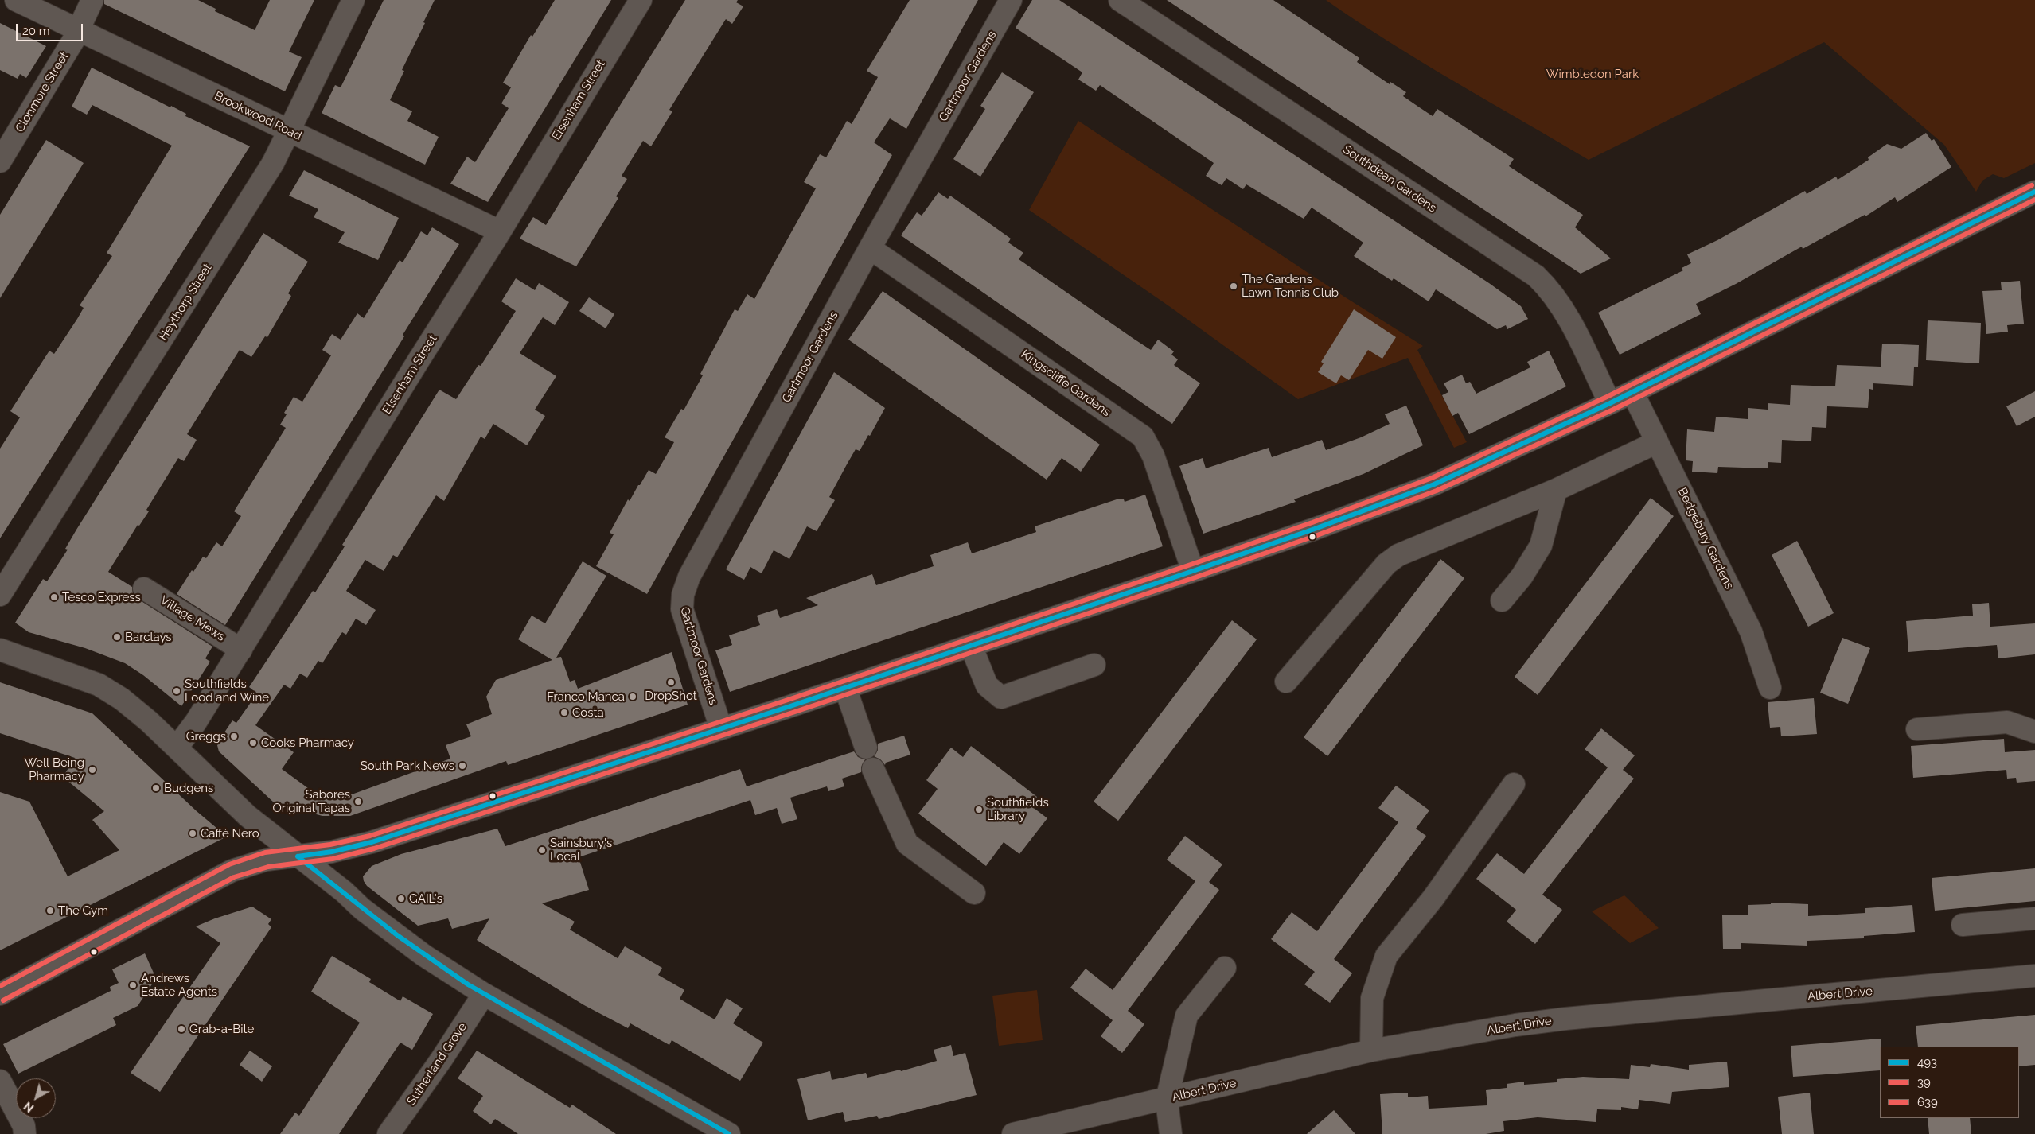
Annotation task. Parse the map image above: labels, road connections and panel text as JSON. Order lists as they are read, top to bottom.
{
  "streets": {
    "street": [
      "Gartmoor Gardens",
      "Clonmore Street",
      "Elsenham Street",
      "Brookwood Road",
      "Southdean Gardens",
      "Heythorp Street",
      "Kingscliffe Gardens",
      "Bedgebury Gardens",
      "Village Mews",
      "Albert Drive",
      "Sutherland Grove"
    ]
  },
  "crossings": [
    ["Gartmoor Gardens", "Kingscliffe Gardens"],
    ["Clonmore Street", "Brookwood Road"],
    ["Elsenham Street", "Brookwood Road"],
    ["Elsenham Street", "Village Mews"],
    ["Brookwood Road", "Heythorp Street"]
  ],
  "parks": ["Wimbledon Park"],
  "places": [
    "The Gardens Lawn Tennis Club",
    "Tesco Express",
    "Barclays",
    "DropShot",
    "Southfields Food and Wine",
    "Franco Manca",
    "Costa",
    "Greggs",
    "Cooks Pharmacy",
    "South Park News",
    "Well Being Pharmacy",
    "Budgens",
    "Sabores Original Tapas",
    "Southfields Library",
    "Caffè Nero",
    "Sainsbury's Local",
    "GAIL's",
    "The Gym",
    "Andrews Estate Agents",
    "Grab-a-Bite"
  ],
  "lines": ["transit line 639", "transit line 493", "transit line 39"],
  "legend": ["493", "39", "639"],
  "scale_bar": "20 m",
  "north": "bottom left"
}
